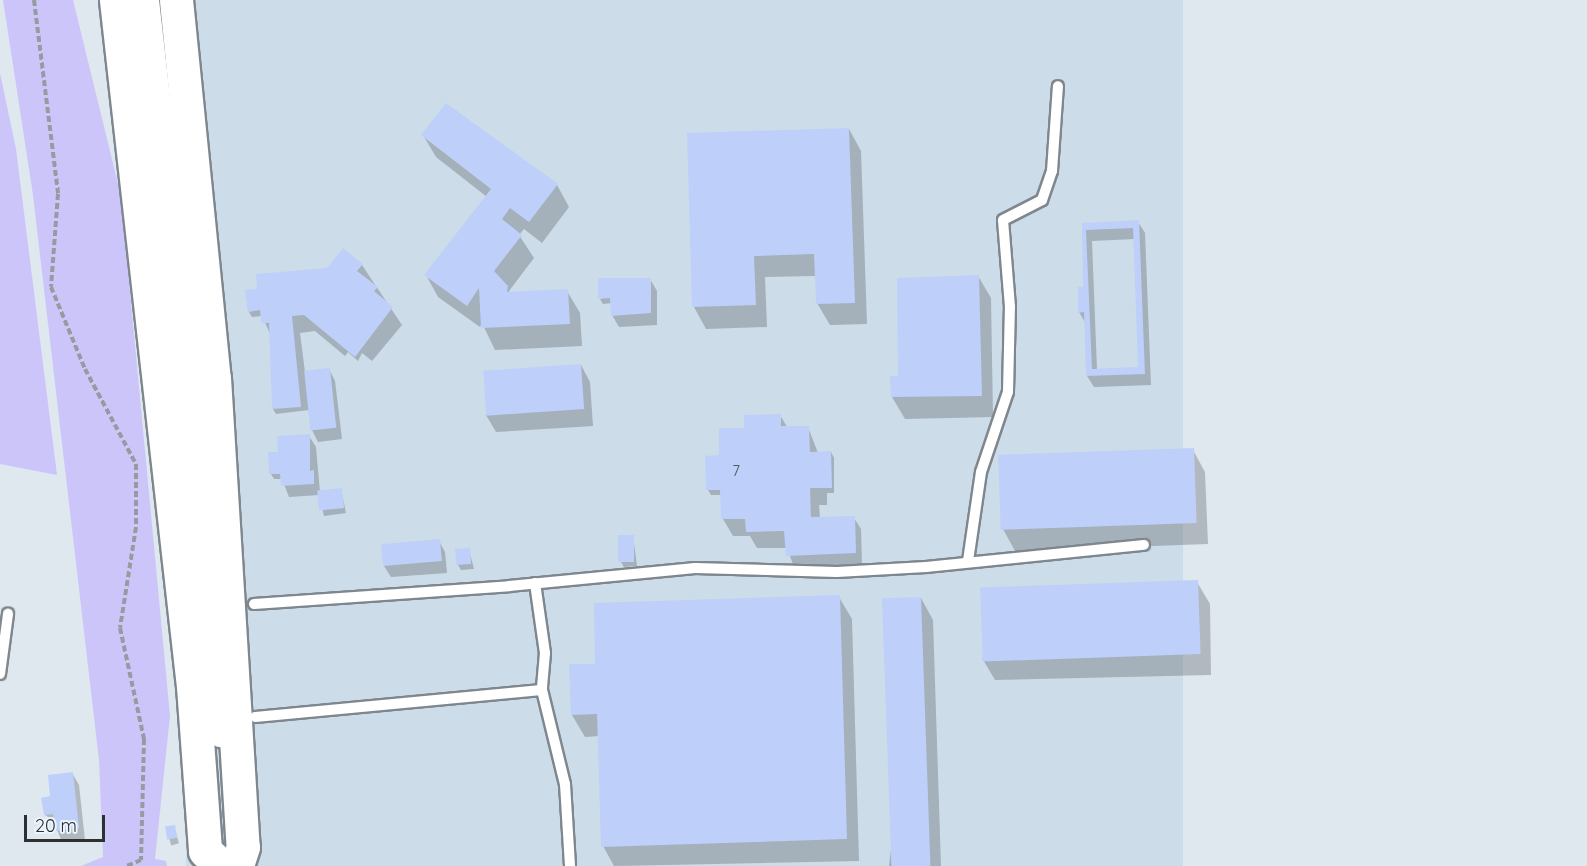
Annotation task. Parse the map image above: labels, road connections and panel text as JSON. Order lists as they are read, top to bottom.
{
  "house_numbers": ["7"],
  "scale_bar": "20 m"
}
